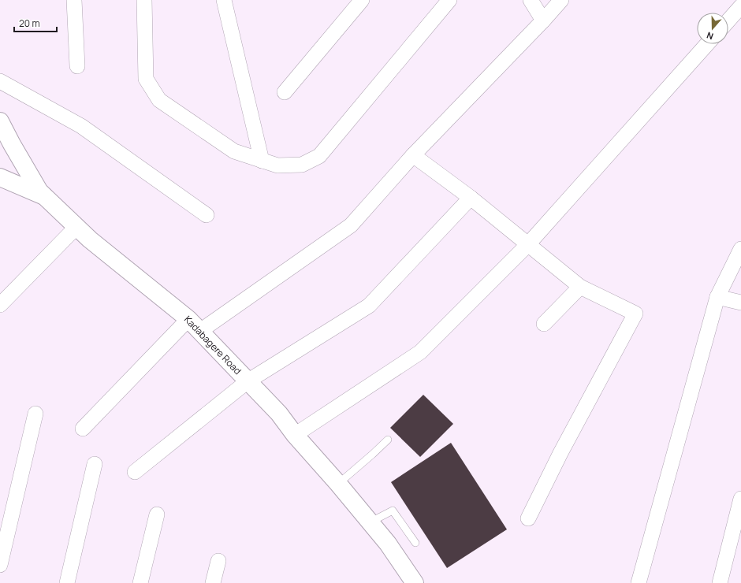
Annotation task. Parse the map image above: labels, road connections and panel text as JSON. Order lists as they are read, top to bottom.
{
  "streets": {
    "street": ["Kadabagere Road"]
  },
  "scale_bar": "20 m",
  "north": "bottom"
}
